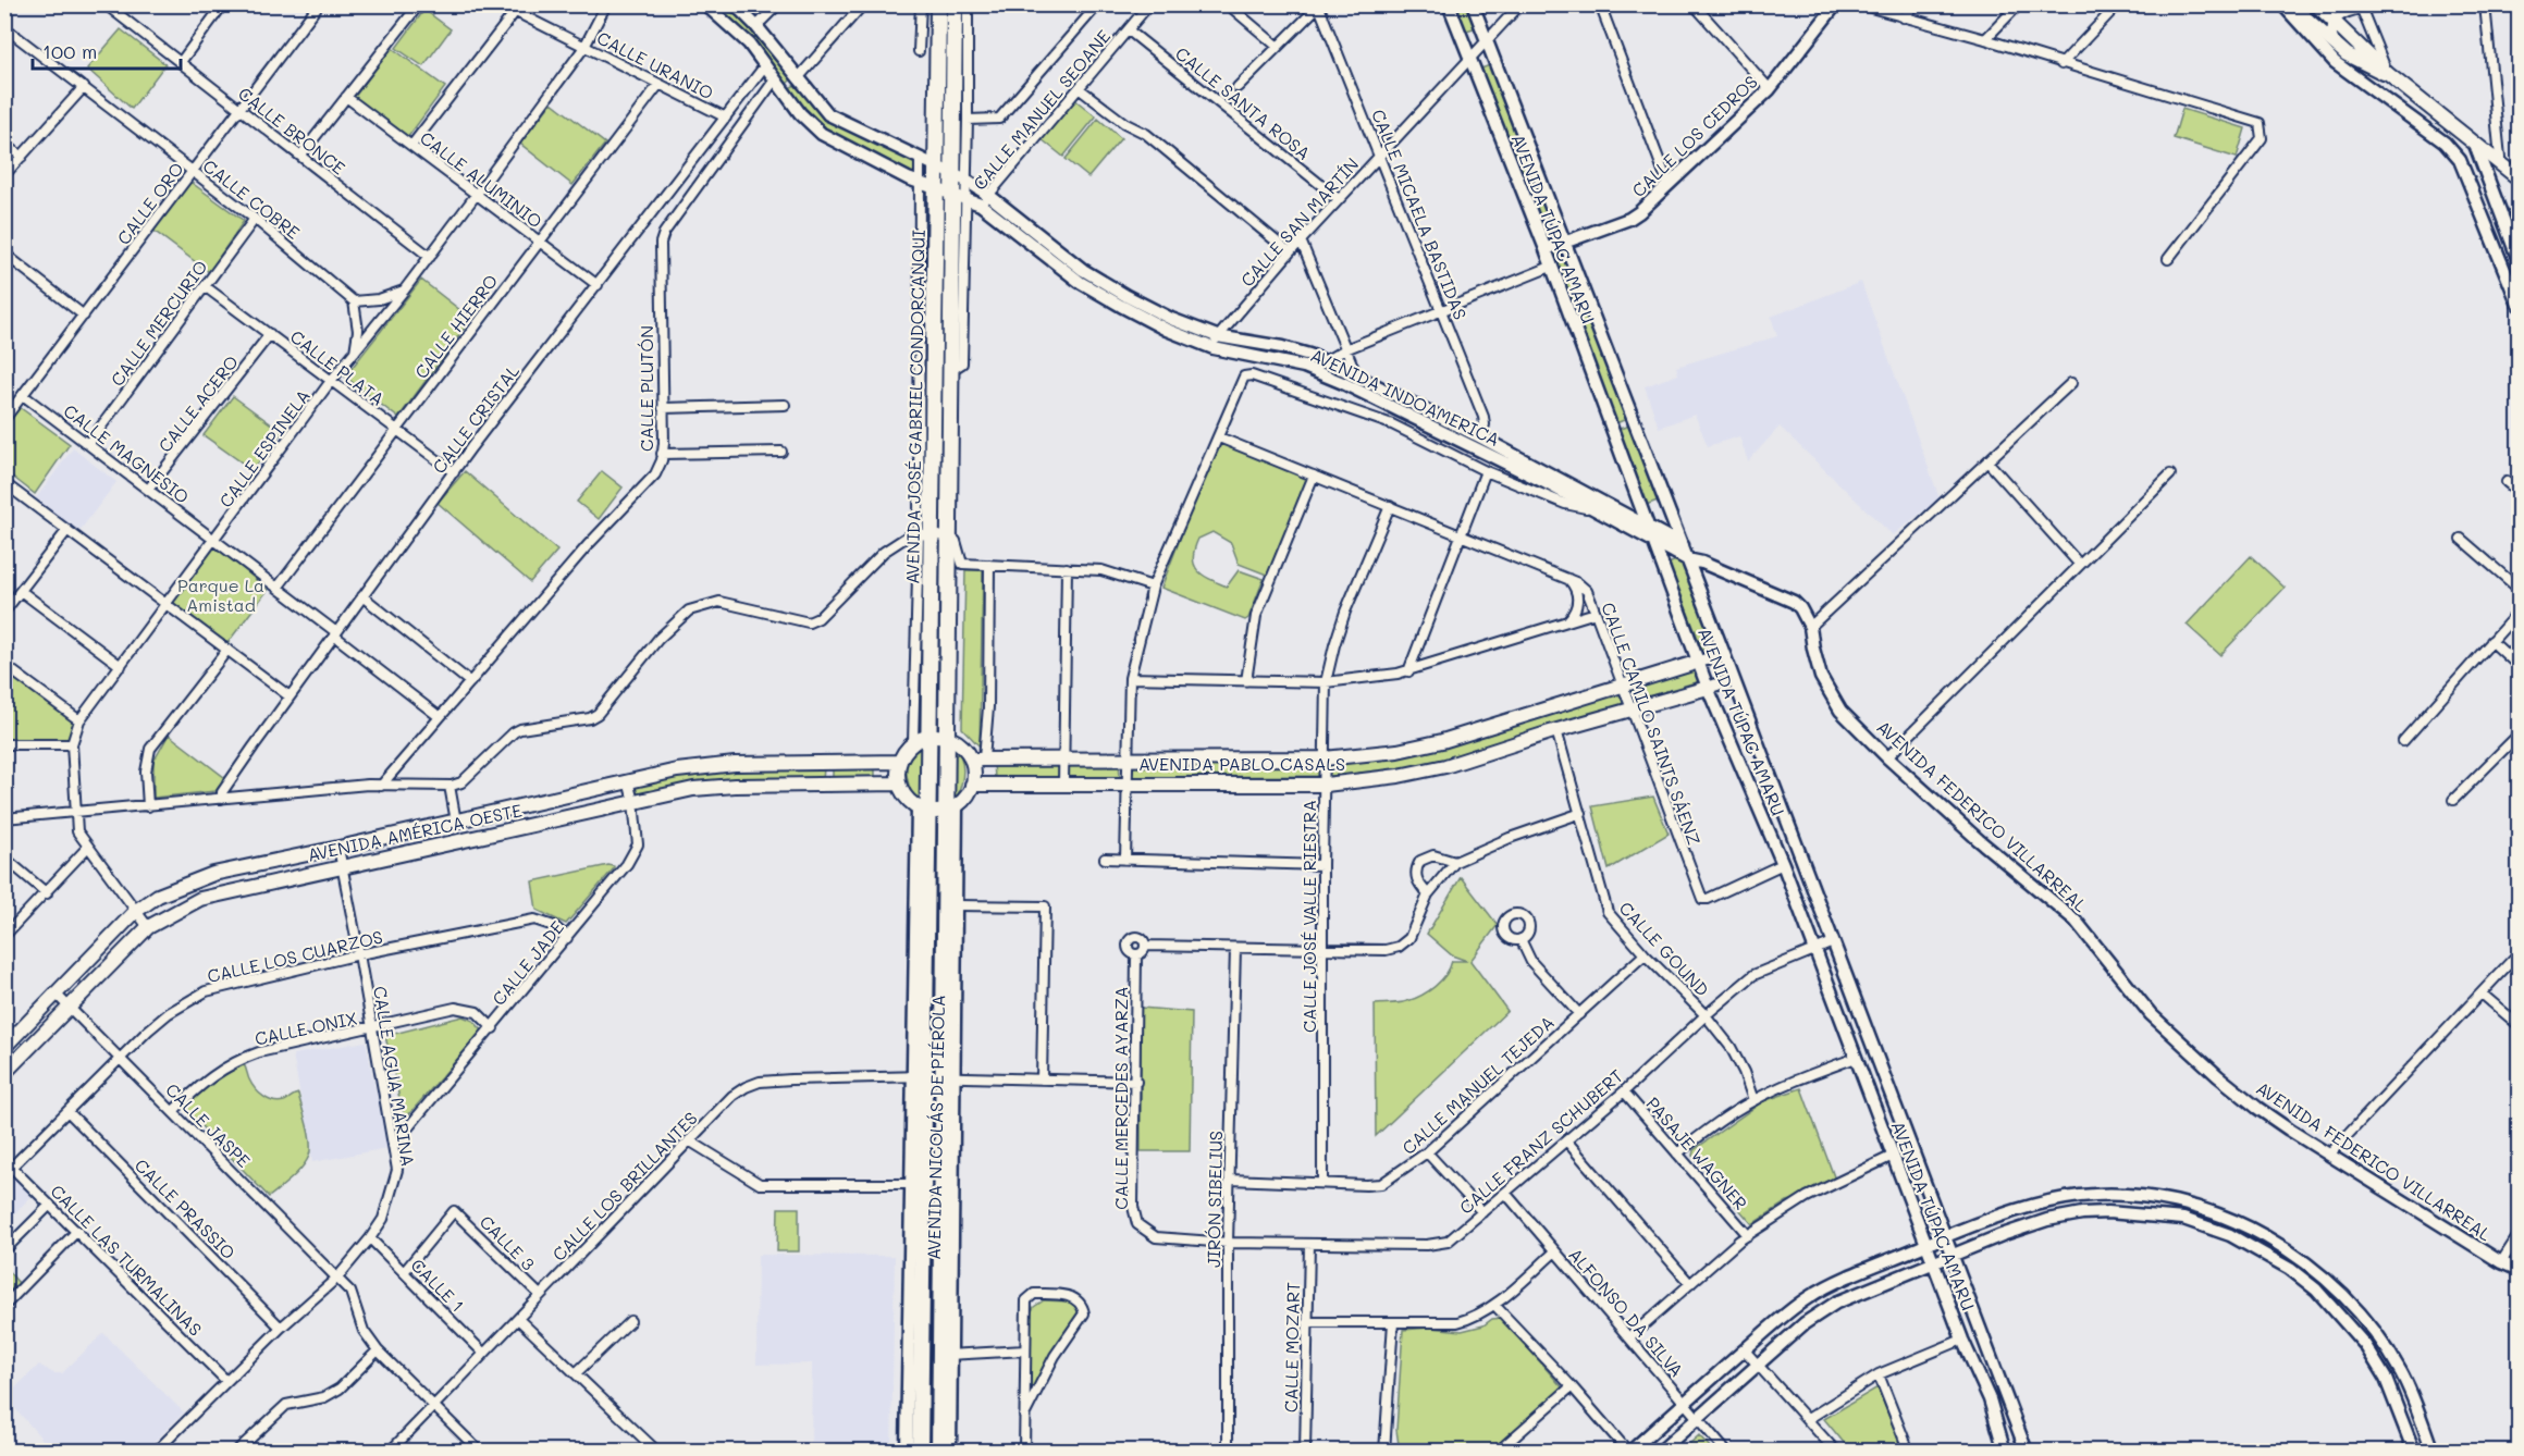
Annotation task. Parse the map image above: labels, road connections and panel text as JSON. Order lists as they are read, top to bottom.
{
  "streets": {
    "highway": ["AVENIDA JOSÉ GABRIEL CONDORCANQUI", "AVENIDA NICOLÁS DE PIÉROLA"],
    "main road": [
      "CALLE LOS CEDROS",
      "AVENIDA TÚPAC AMARU",
      "AVENIDA INDOAMERICA",
      "AVENIDA PABLO CASALS",
      "AVENIDA FEDERICO VILLARREAL",
      "AVENIDA AMÉRICA OESTE"
    ],
    "street": [
      "CALLE URANIO",
      "CALLE SANTA ROSA",
      "CALLE MANUEL SEOANE",
      "CALLE BRONCE",
      "CALLE ALUMINIO",
      "CALLE COBRE",
      "CALLE ORO",
      "CALLE MICAELA BASTIDAS",
      "CALLE SAN MARTÍN",
      "CALLE MERCURIO",
      "CALLE HIERRO",
      "CALLE PLATA",
      "CALLE PLUTÓN",
      "CALLE ACERO",
      "CALLE CRISTAL",
      "CALLE ESPINELA",
      "CALLE MAGNESIO",
      "CALLE CAMILO SAINTS SÁENZ",
      "CALLE JOSÉ VALLE RIESTRA",
      "CALLE GOUND",
      "CALLE LOS CUARZOS",
      "CALLE JADE",
      "CALLE ONIX",
      "CALLE AGUA MARINA",
      "CALLE MANUEL TEJEDA",
      "CALLE MERCEDES AYARZA",
      "CALLE JASPE",
      "CALLE FRANZ SCHUBERT",
      "PASAJE WAGNER",
      "CALLE LOS BRILLANTES",
      "JIRÓN SIBELIUS",
      "CALLE PRASSIO",
      "CALLE 3",
      "CALLE LAS TURMALINAS",
      "CALLE 1",
      "ALFONSO DA SILVA",
      "CALLE MOZART"
    ]
  },
  "crossings": [
    ["CALLE URANIO", "CALLE HIERRO"],
    ["CALLE URANIO", "CALLE CRISTAL"],
    ["CALLE URANIO", "CALLE ESPINELA"],
    ["CALLE SANTA ROSA", "CALLE MANUEL SEOANE"],
    ["CALLE SANTA ROSA", "CALLE SAN MARTÍN"],
    ["CALLE MANUEL SEOANE", "AVENIDA INDOAMERICA"],
    ["CALLE BRONCE", "CALLE ORO"],
    ["CALLE BRONCE", "CALLE ESPINELA"],
    ["CALLE LOS CEDROS", "AVENIDA TÚPAC AMARU"],
    ["CALLE ALUMINIO", "CALLE HIERRO"],
    ["CALLE ALUMINIO", "CALLE CRISTAL"],
    ["CALLE ALUMINIO", "CALLE ESPINELA"],
    ["CALLE COBRE", "CALLE ORO"],
    ["CALLE COBRE", "CALLE MERCURIO"],
    ["CALLE ORO", "CALLE MAGNESIO"],
    ["CALLE MICAELA BASTIDAS", "CALLE SAN MARTÍN"],
    ["CALLE MICAELA BASTIDAS", "AVENIDA INDOAMERICA"],
    ["CALLE SAN MARTÍN", "AVENIDA TÚPAC AMARU"],
    ["CALLE SAN MARTÍN", "AVENIDA INDOAMERICA"],
    ["AVENIDA TÚPAC AMARU", "AVENIDA INDOAMERICA"],
    ["AVENIDA TÚPAC AMARU", "CALLE CAMILO SAINTS SÁENZ"],
    ["AVENIDA TÚPAC AMARU", "AVENIDA PABLO CASALS"],
    ["AVENIDA TÚPAC AMARU", "AVENIDA FEDERICO VILLARREAL"],
    ["AVENIDA TÚPAC AMARU", "CALLE FRANZ SCHUBERT"],
    ["CALLE MERCURIO", "CALLE PLATA"],
    ["CALLE MERCURIO", "CALLE MAGNESIO"],
    ["CALLE HIERRO", "CALLE PLATA"],
    ["CALLE HIERRO", "CALLE MAGNESIO"],
    ["CALLE PLATA", "CALLE ACERO"],
    ["CALLE PLATA", "CALLE CRISTAL"],
    ["CALLE PLATA", "CALLE ESPINELA"],
    ["CALLE PLUTÓN", "AVENIDA INDOAMERICA"],
    ["CALLE PLUTÓN", "CALLE MAGNESIO"],
    ["AVENIDA INDOAMERICA", "AVENIDA JOSÉ GABRIEL CONDORCANQUI"],
    ["AVENIDA INDOAMERICA", "CALLE CRISTAL"],
    ["AVENIDA INDOAMERICA", "AVENIDA FEDERICO VILLARREAL"],
    ["CALLE ACERO", "CALLE MAGNESIO"],
    ["AVENIDA JOSÉ GABRIEL CONDORCANQUI", "AVENIDA NICOLÁS DE PIÉROLA"],
    ["CALLE CRISTAL", "CALLE MAGNESIO"],
    ["CALLE ESPINELA", "CALLE MAGNESIO"],
    ["CALLE ESPINELA", "AVENIDA AMÉRICA OESTE"],
    ["CALLE CAMILO SAINTS SÁENZ", "AVENIDA PABLO CASALS"],
    ["CALLE CAMILO SAINTS SÁENZ", "CALLE JOSÉ VALLE RIESTRA"],
    ["AVENIDA PABLO CASALS", "CALLE JOSÉ VALLE RIESTRA"],
    ["AVENIDA PABLO CASALS", "CALLE GOUND"],
    ["AVENIDA AMÉRICA OESTE", "CALLE JADE"],
    ["AVENIDA AMÉRICA OESTE", "CALLE AGUA MARINA"],
    ["AVENIDA AMÉRICA OESTE", "CALLE JASPE"],
    ["CALLE JOSÉ VALLE RIESTRA", "CALLE MANUEL TEJEDA"],
    ["CALLE GOUND", "CALLE MANUEL TEJEDA"],
    ["CALLE GOUND", "CALLE FRANZ SCHUBERT"],
    ["CALLE LOS CUARZOS", "CALLE JADE"],
    ["CALLE LOS CUARZOS", "CALLE AGUA MARINA"],
    ["CALLE LOS CUARZOS", "CALLE JASPE"],
    ["CALLE LOS CUARZOS", "CALLE PRASSIO"],
    ["CALLE LOS CUARZOS", "CALLE LAS TURMALINAS"],
    ["CALLE JADE", "CALLE ONIX"],
    ["CALLE JADE", "CALLE AGUA MARINA"],
    ["CALLE ONIX", "CALLE AGUA MARINA"],
    ["CALLE ONIX", "CALLE JASPE"],
    ["CALLE AGUA MARINA", "CALLE JASPE"],
    ["CALLE AGUA MARINA", "CALLE PRASSIO"],
    ["CALLE AGUA MARINA", "CALLE LAS TURMALINAS"],
    ["CALLE AGUA MARINA", "CALLE 1"],
    ["CALLE MANUEL TEJEDA", "JIRÓN SIBELIUS"],
    ["CALLE MERCEDES AYARZA", "CALLE FRANZ SCHUBERT"],
    ["CALLE MERCEDES AYARZA", "CALLE LOS BRILLANTES"],
    ["CALLE MERCEDES AYARZA", "JIRÓN SIBELIUS"],
    ["CALLE JASPE", "CALLE LOS BRILLANTES"],
    ["AVENIDA NICOLÁS DE PIÉROLA", "CALLE LOS BRILLANTES"],
    ["CALLE FRANZ SCHUBERT", "PASAJE WAGNER"],
    ["CALLE FRANZ SCHUBERT", "JIRÓN SIBELIUS"],
    ["CALLE FRANZ SCHUBERT", "ALFONSO DA SILVA"],
    ["CALLE FRANZ SCHUBERT", "CALLE MOZART"],
    ["CALLE LOS BRILLANTES", "CALLE 3"],
    ["CALLE LOS BRILLANTES", "CALLE 1"],
    ["CALLE 3", "CALLE 1"]
  ],
  "parks": ["Parque La Amistad"],
  "scale_bar": "100 m"
}
